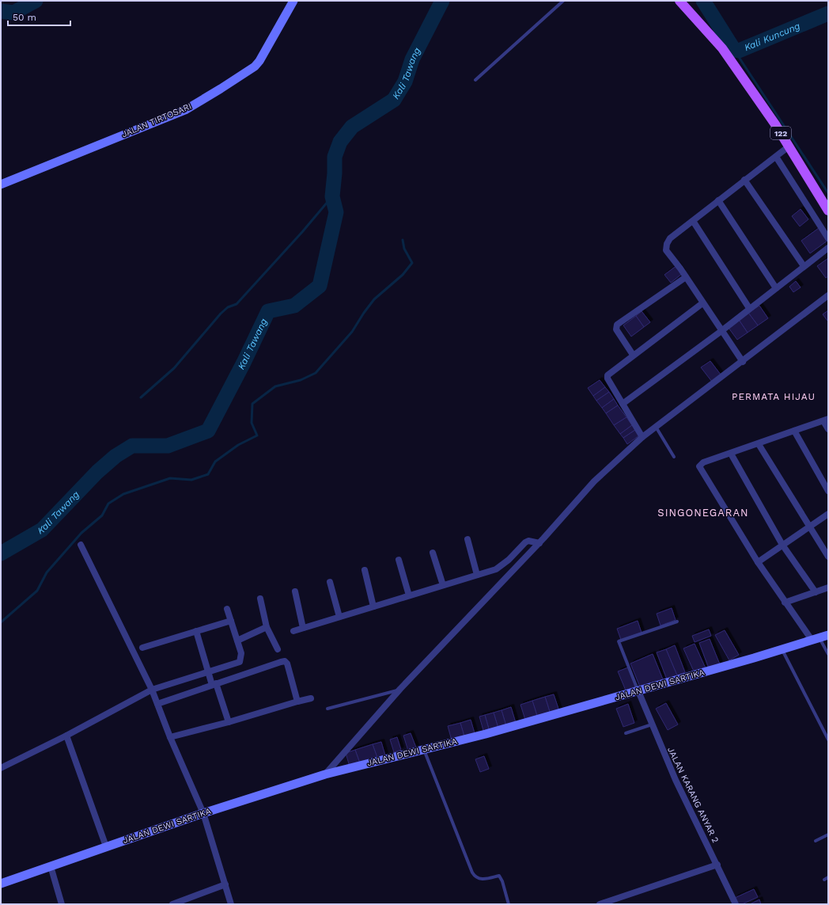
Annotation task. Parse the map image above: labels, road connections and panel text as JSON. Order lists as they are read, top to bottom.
{
  "streets": {
    "main road": ["JALAN TIRTOSARI", "122", "JALAN DEWI SARTIKA"],
    "street": ["JALAN KARANG ANYAR 2"]
  },
  "crossings": [
    ["JALAN DEWI SARTIKA", "JALAN KARANG ANYAR 2"]
  ],
  "districts": ["PERMATA HIJAU", "SINGONEGARAN"],
  "water": ["Kali Kuncung", "Kali Tawang"],
  "scale_bar": "50 m"
}
